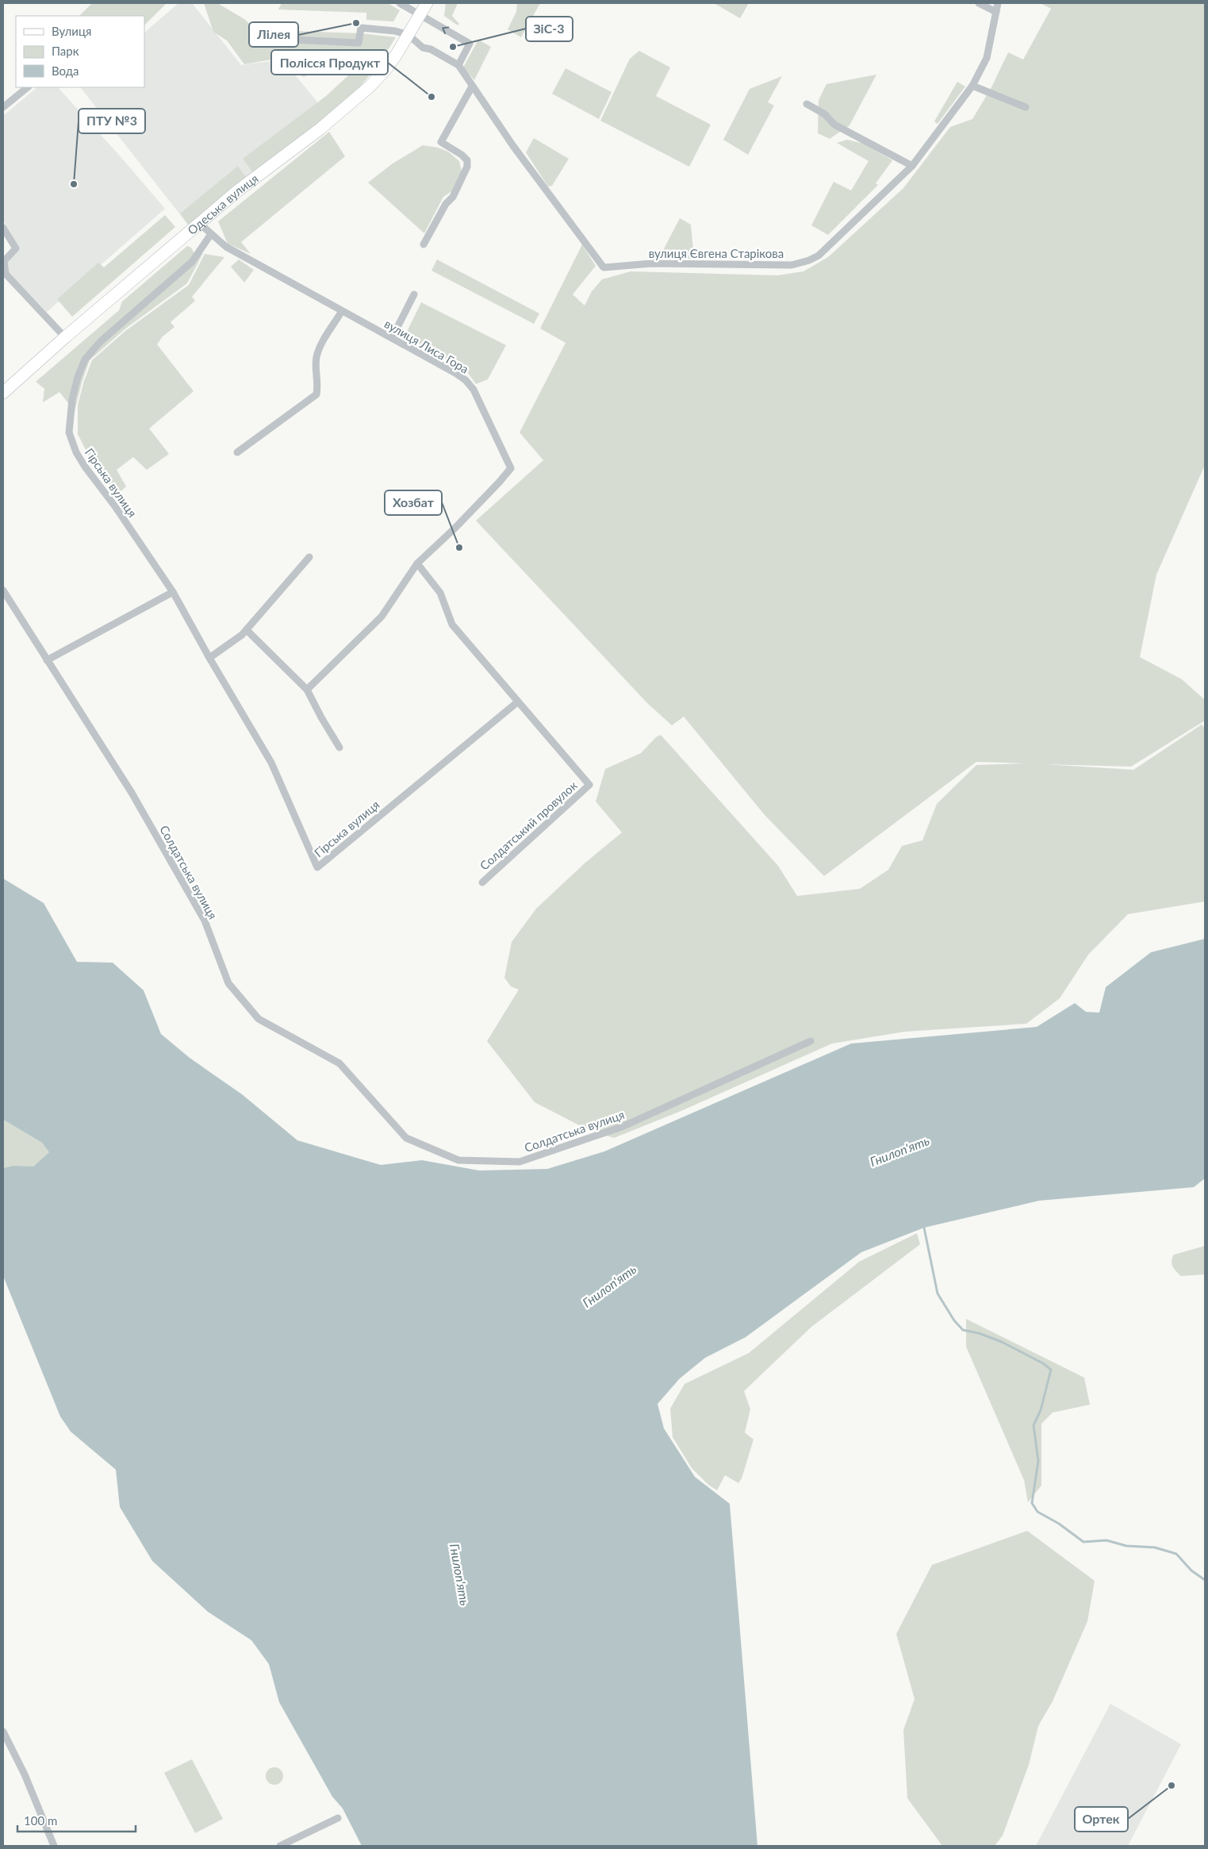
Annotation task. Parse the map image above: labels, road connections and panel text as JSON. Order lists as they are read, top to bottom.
{
  "streets": {
    "main road": ["Одеська вулиця"],
    "street": [
      "вулиця Євгена Старікова",
      "вулиця Лиса Гора",
      "Гірська вулиця",
      "Солдатський провулок",
      "Солдатська вулиця"
    ]
  },
  "crossings": [
    ["Одеська вулиця", "вулиця Євгена Старікова"],
    ["Одеська вулиця", "вулиця Лиса Гора"],
    ["вулиця Лиса Гора", "Гірська вулиця"],
    ["Гірська вулиця", "Солдатський провулок"]
  ],
  "water": ["Гнилоп'ять"],
  "places": [
    "Лілея",
    "ЗіС-3",
    "Полісся Продукт",
    "ПТУ №3",
    "Хозбат",
    "Ортек"
  ],
  "legend": ["Вулиця", "Парк", "Вода"],
  "scale_bar": "100 m"
}
